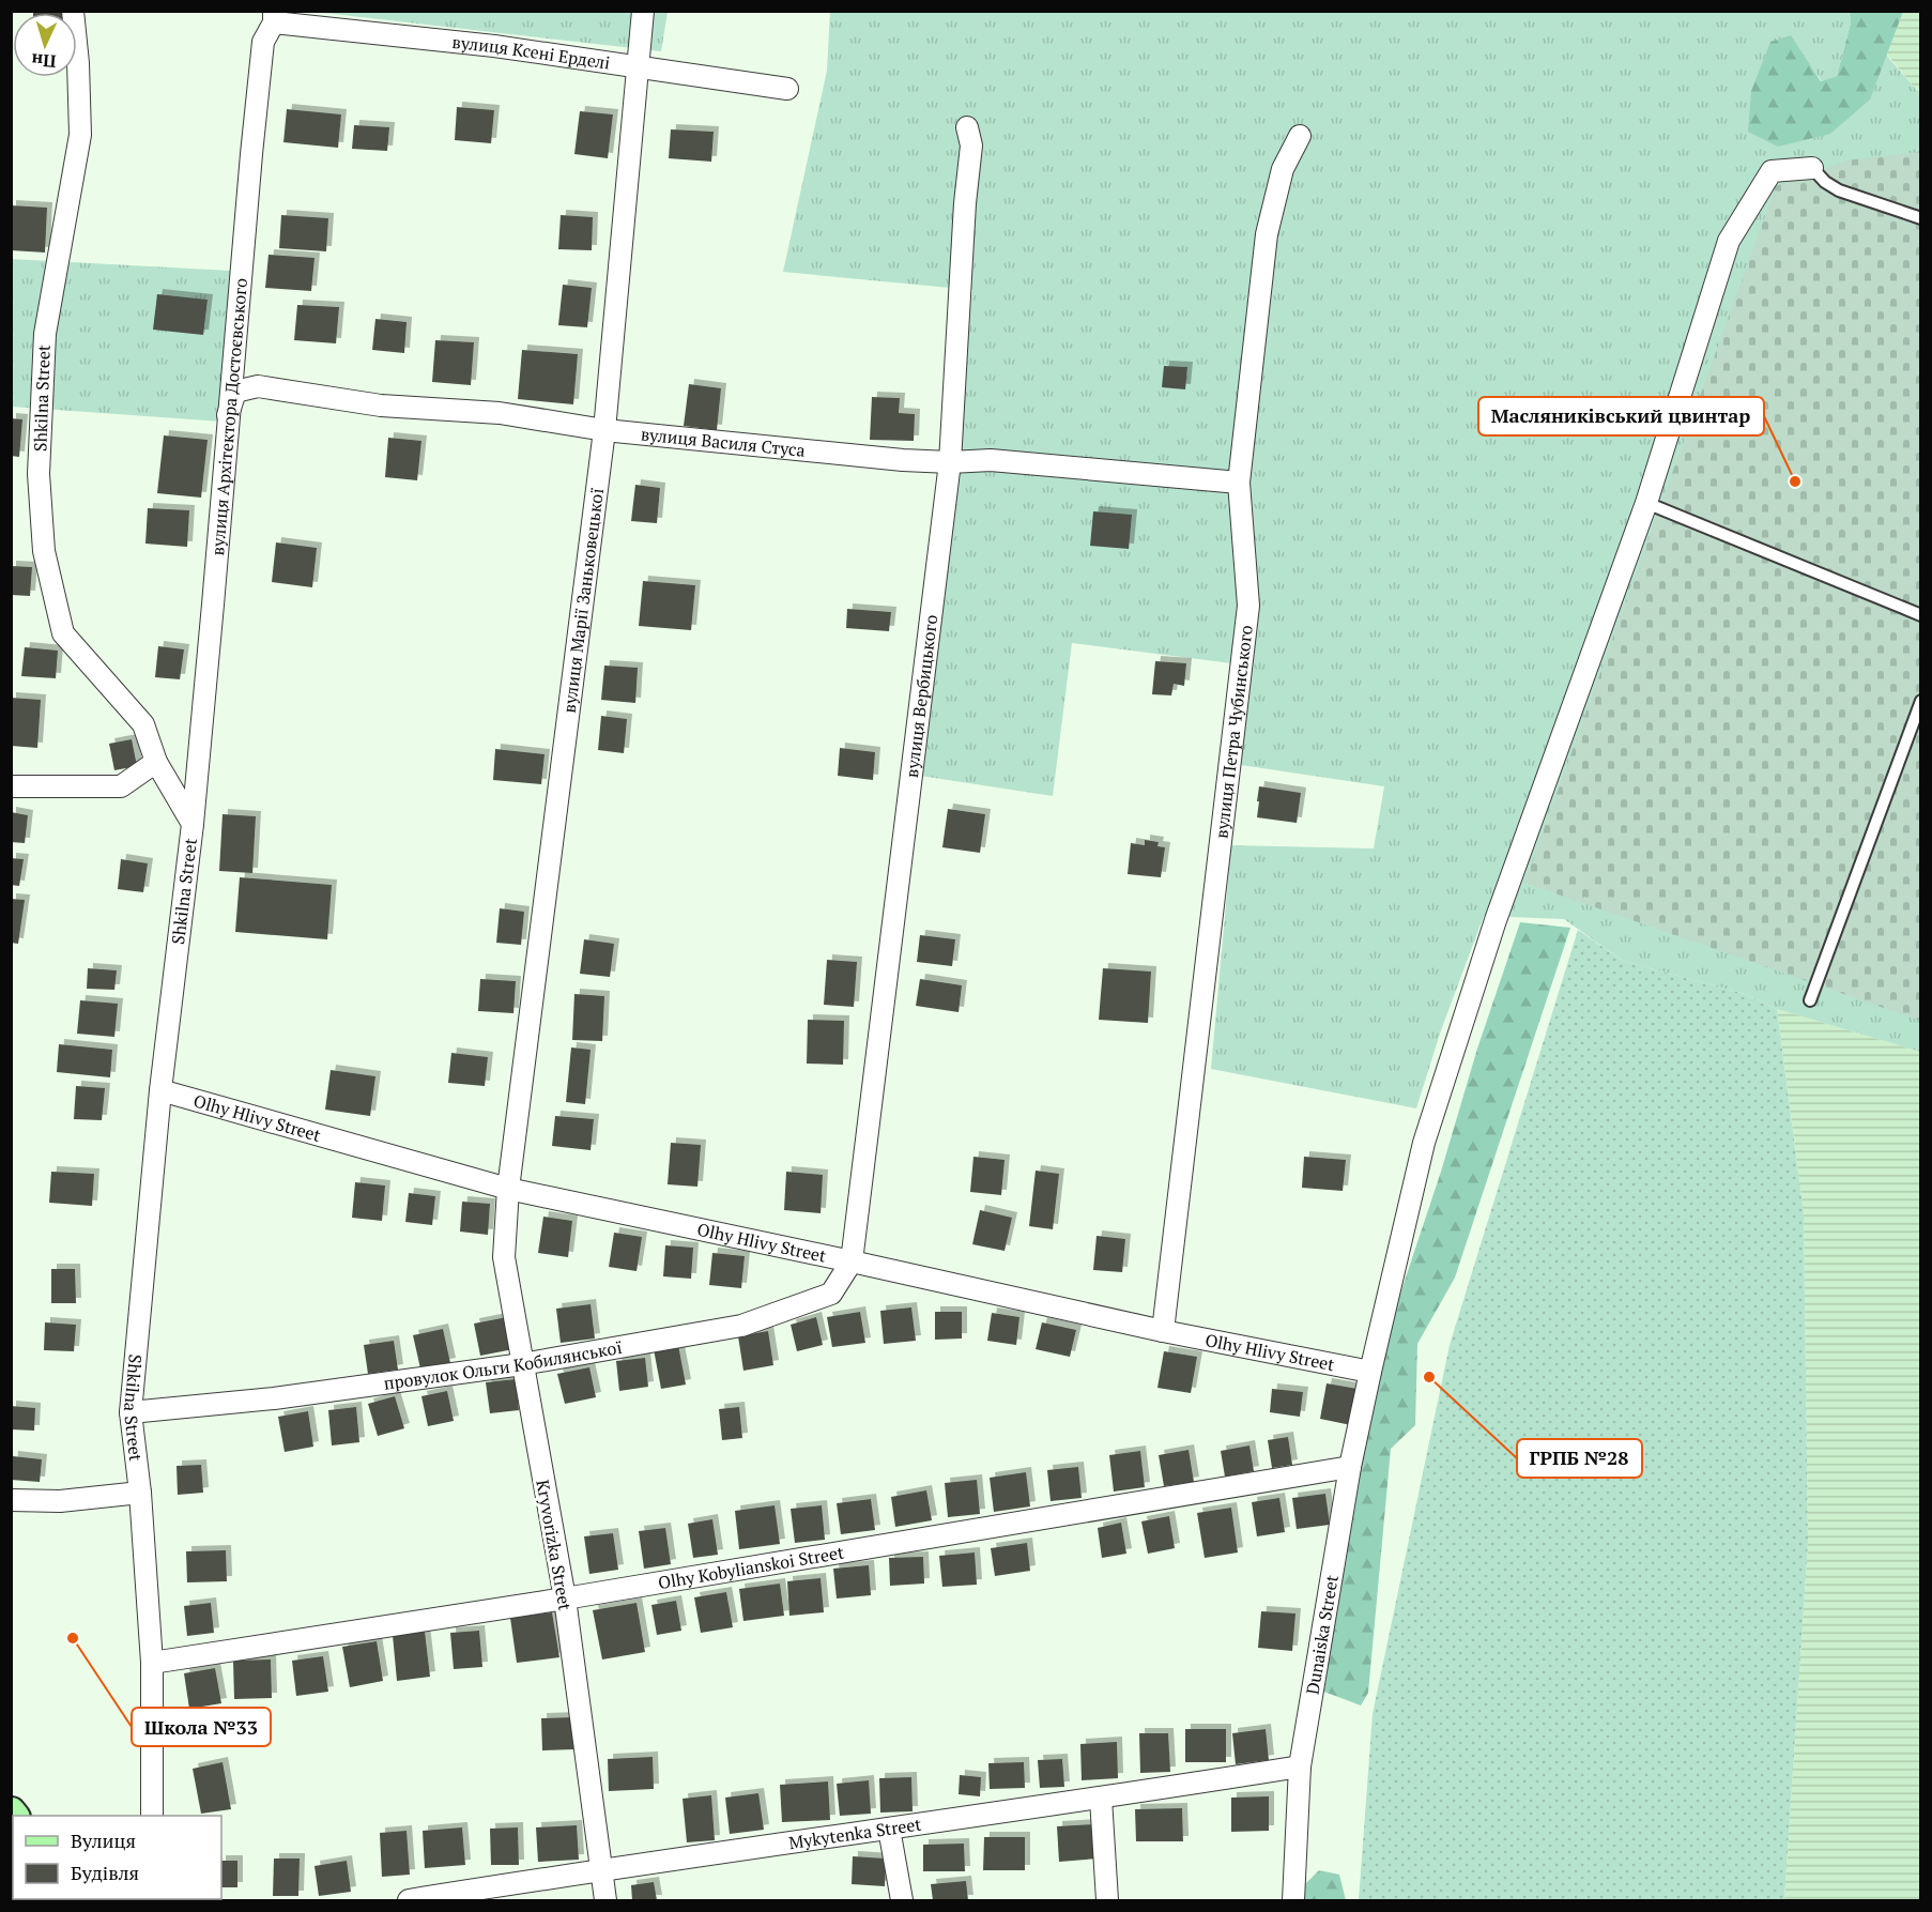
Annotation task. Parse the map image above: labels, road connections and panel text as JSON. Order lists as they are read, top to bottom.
{
  "streets": {
    "street": [
      "вулиця Ксені Ерделі",
      "Shkilna Street",
      "вулиця Архітектора Достоєвського",
      "вулиця Василя Стуса",
      "вулиця Марії Заньковецької",
      "вулиця Вербицького",
      "вулиця Петра Чубинського",
      "Olhy Hlivy Street",
      "провулок Ольги Кобилянської",
      "Kryvorizka Street",
      "Olhy Kobylianskoi Street",
      "Dunaiska Street",
      "Mykytenka Street"
    ]
  },
  "crossings": [
    ["вулиця Ксені Ерделі", "вулиця Архітектора Достоєвського"],
    ["вулиця Ксені Ерделі", "вулиця Марії Заньковецької"],
    ["Shkilna Street", "вулиця Архітектора Достоєвського"],
    ["Shkilna Street", "Olhy Hlivy Street"],
    ["Shkilna Street", "провулок Ольги Кобилянської"],
    ["Shkilna Street", "Olhy Kobylianskoi Street"],
    ["вулиця Архітектора Достоєвського", "вулиця Василя Стуса"],
    ["вулиця Василя Стуса", "вулиця Марії Заньковецької"],
    ["вулиця Василя Стуса", "вулиця Вербицького"],
    ["вулиця Василя Стуса", "вулиця Петра Чубинського"],
    ["вулиця Марії Заньковецької", "Olhy Hlivy Street"],
    ["вулиця Марії Заньковецької", "Kryvorizka Street"],
    ["вулиця Вербицького", "Olhy Hlivy Street"],
    ["вулиця Вербицького", "провулок Ольги Кобилянської"],
    ["вулиця Петра Чубинського", "Olhy Hlivy Street"],
    ["Olhy Hlivy Street", "провулок Ольги Кобилянської"],
    ["Olhy Hlivy Street", "Kryvorizka Street"],
    ["Olhy Hlivy Street", "Dunaiska Street"],
    ["провулок Ольги Кобилянської", "Kryvorizka Street"],
    ["Kryvorizka Street", "Olhy Kobylianskoi Street"],
    ["Kryvorizka Street", "Mykytenka Street"],
    ["Olhy Kobylianskoi Street", "Dunaiska Street"],
    ["Dunaiska Street", "Mykytenka Street"]
  ],
  "places": ["Масляниківський цвинтар", "ГРПБ №28", "Школа №33"],
  "legend": ["Вулиця", "Будівля"],
  "north": "bottom"
}
